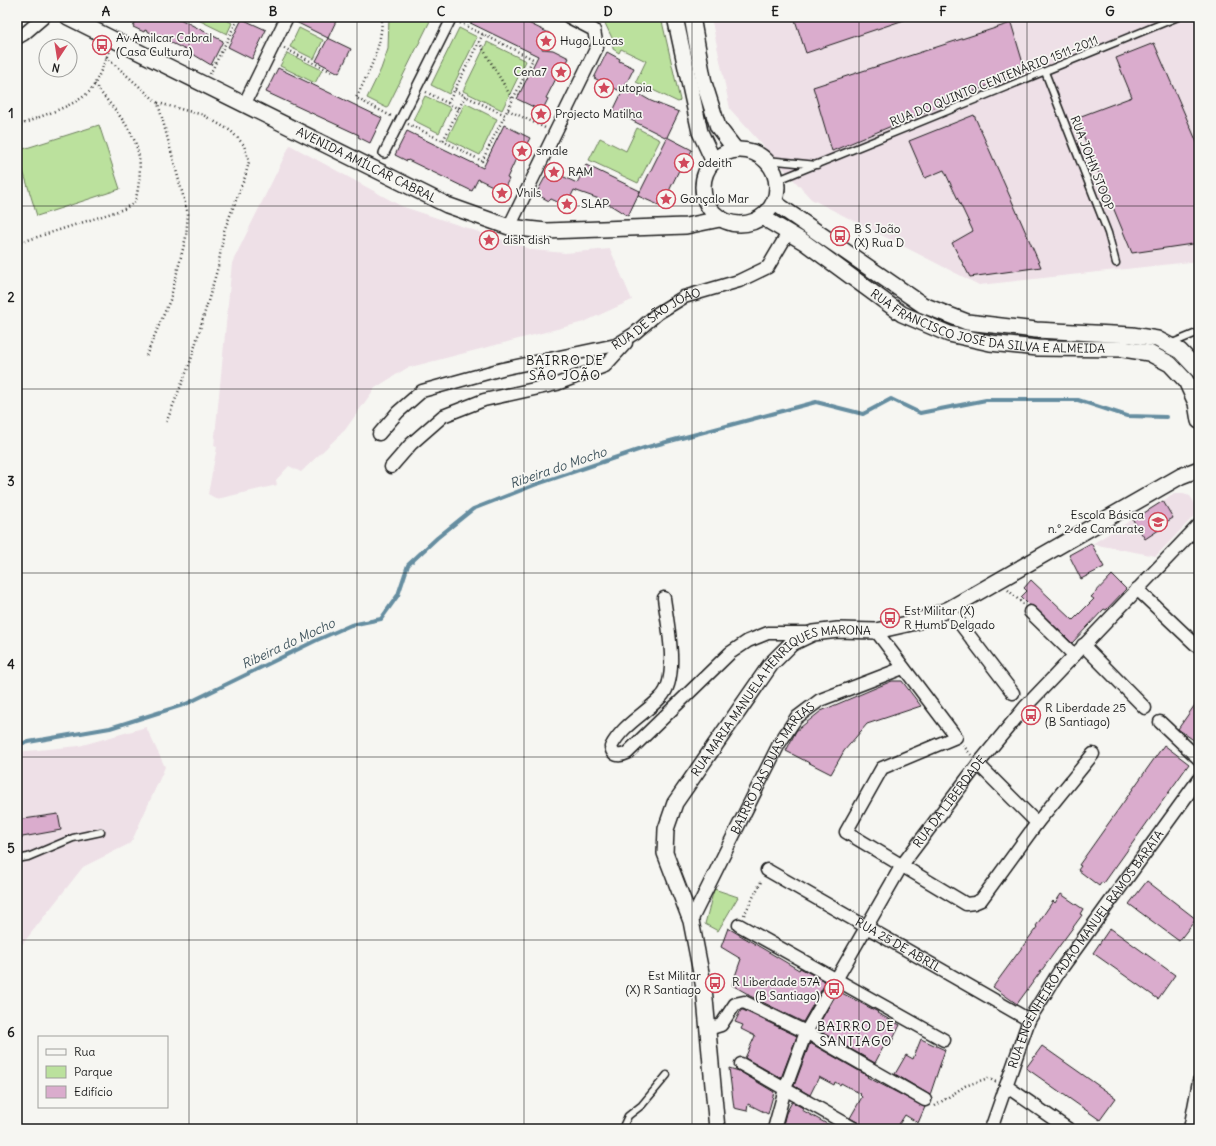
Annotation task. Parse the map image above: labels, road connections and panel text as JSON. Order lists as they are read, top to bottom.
{
  "streets": {
    "street": [
      "AVENIDA AMÍLCAR CABRAL",
      "RUA DE SÃO JOÃO",
      "RUA FRANCISCO JOSÉ DA SILVA E ALMEIDA",
      "RUA MARIA MANUELA HENRIQUES MARONA",
      "BAIRRO DAS DUAS MARIAS",
      "RUA DA LIBERDADE",
      "RUA 25 DE ABRIL",
      "RUA ENGENHEIRO ADÃO MANUEL RAMOS BARATA"
    ],
    "lane": ["RUA DO QUINTO CENTENÁRIO 1511-2011", "RUA JOHN STOOP"]
  },
  "crossings": [
    ["RUA DO QUINTO CENTENÁRIO 1511-2011", "RUA JOHN STOOP"],
    ["RUA DO QUINTO CENTENÁRIO 1511-2011", "AVENIDA AMÍLCAR CABRAL"],
    ["RUA DO QUINTO CENTENÁRIO 1511-2011", "RUA FRANCISCO JOSÉ DA SILVA E ALMEIDA"],
    ["AVENIDA AMÍLCAR CABRAL", "RUA FRANCISCO JOSÉ DA SILVA E ALMEIDA"],
    ["RUA DE SÃO JOÃO", "RUA FRANCISCO JOSÉ DA SILVA E ALMEIDA"],
    ["RUA MARIA MANUELA HENRIQUES MARONA", "BAIRRO DAS DUAS MARIAS"],
    ["RUA DA LIBERDADE", "RUA 25 DE ABRIL"],
    ["RUA 25 DE ABRIL", "RUA ENGENHEIRO ADÃO MANUEL RAMOS BARATA"]
  ],
  "districts": ["BAIRRO DE SÃO JOÃO", "BAIRRO DE SANTIAGO"],
  "water": ["Ribeira do Mocho"],
  "places": {
    "place": [
      "Hugo Lucas",
      "Cena7",
      "utopia",
      "Projecto Matilha",
      "smale",
      "odeith",
      "RAM",
      "Vhils",
      "Gonçalo Mar",
      "SLAP",
      "dish dish"
    ],
    "bus stop": [
      "Av Amilcar Cabral (Casa Cultura)",
      "B S João (X) Rua D",
      "Est Militar (X) R Humb Delgado",
      "R Liberdade 25 (B Santiago)",
      "Est Militar (X) R Santiago",
      "R Liberdade 57A (B Santiago)"
    ],
    "school or university": ["Escola Básica n.º 2 de Camarate"]
  },
  "legend": ["Rua", "Parque", "Edifício"],
  "north": "bottom",
  "grid": {
    "columns": [
      "A",
      "B",
      "C",
      "D",
      "E",
      "F",
      "G"
    ],
    "rows": [
      "1",
      "2",
      "3",
      "4",
      "5",
      "6"
    ]
  }
}
